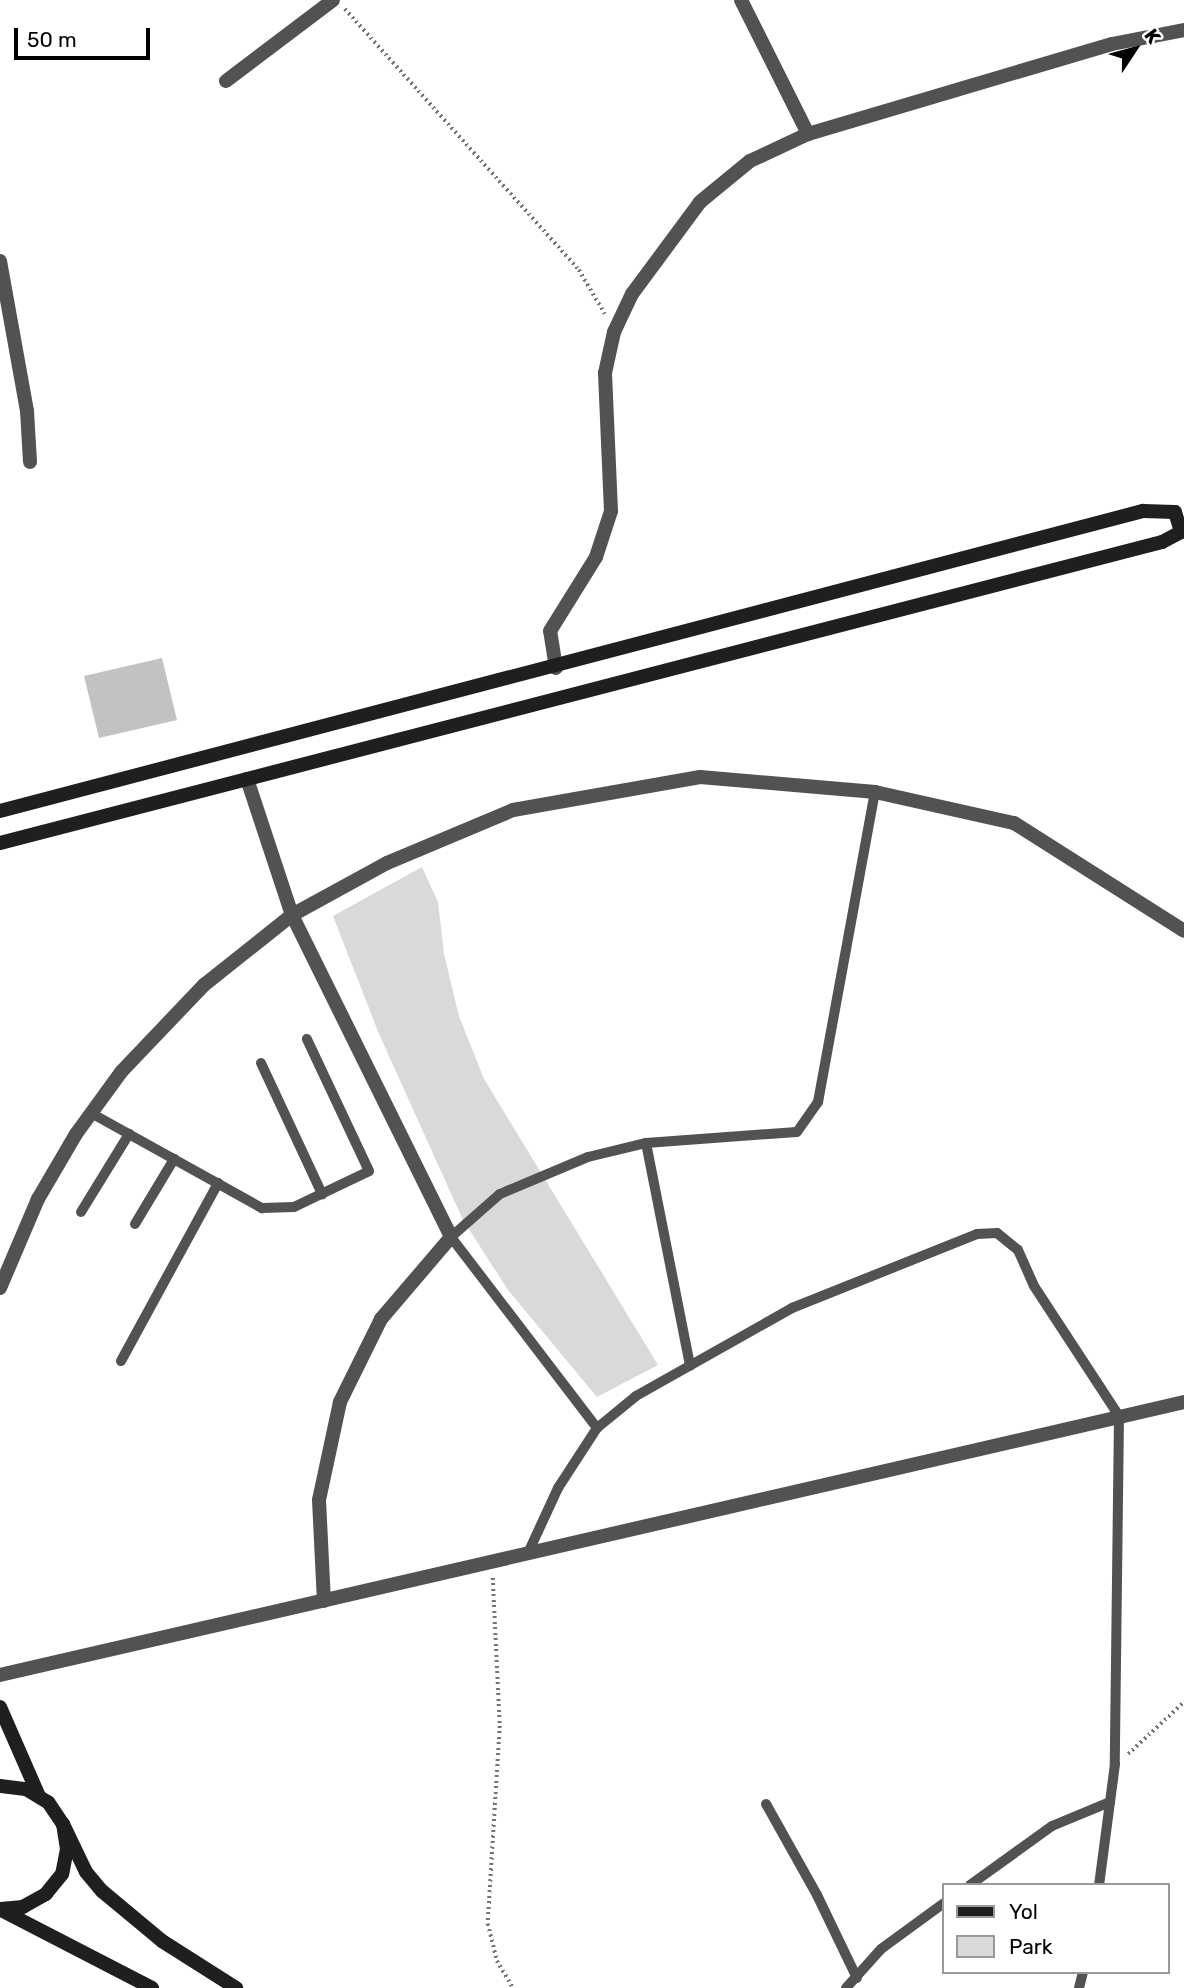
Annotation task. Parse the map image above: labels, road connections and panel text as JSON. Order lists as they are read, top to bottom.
{
  "legend": ["Yol", "Park"],
  "scale_bar": "50 m",
  "north": "top right"
}
